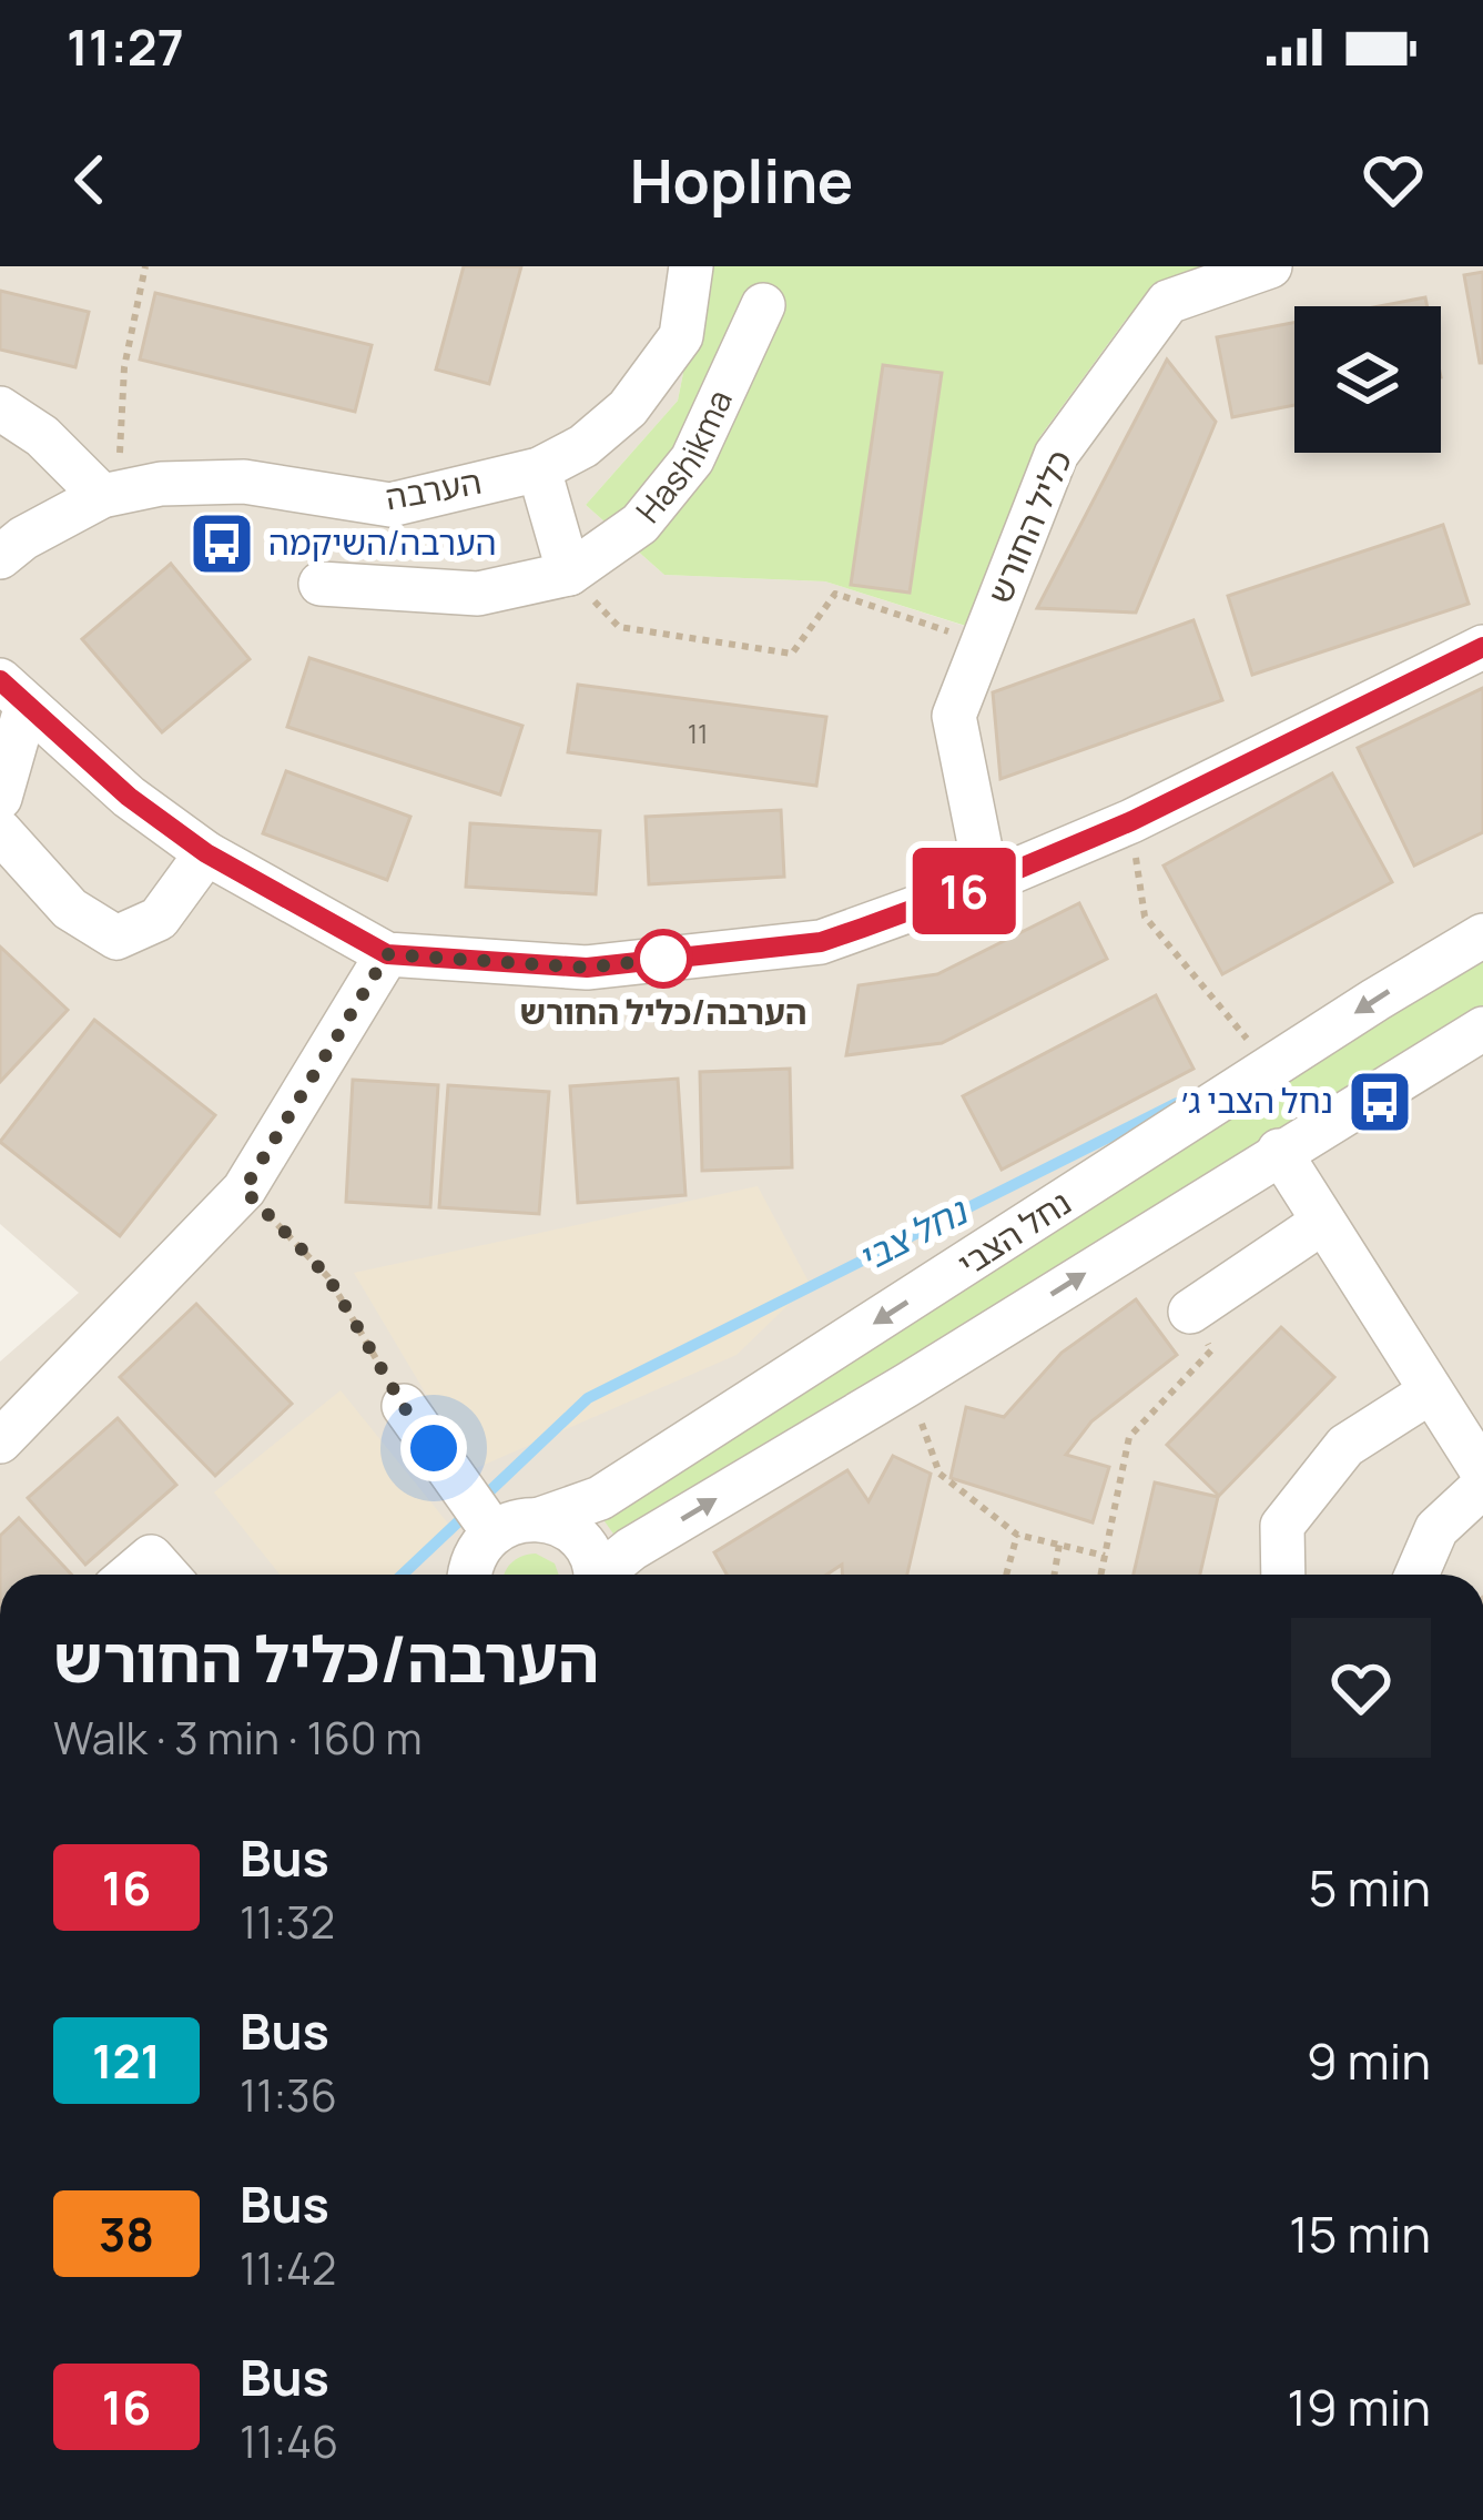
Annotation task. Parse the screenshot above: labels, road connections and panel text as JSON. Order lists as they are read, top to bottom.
{
  "streets": {
    "street": [
      "Hashikma",
      "הערבה",
      "כליל החורש",
      "נחל הצבי"
    ]
  },
  "water": ["נחל צבי"],
  "places": {
    "bus stop": ["הערבה/השיקמה", "נחל הצבי ג׳"],
    "other": ["הערבה/כליל החורש"]
  },
  "lines": ["bus line 16"],
  "house_numbers": ["11"],
  "page": {
    "status": "11:27",
    "header": "Hopline",
    "on_map": "16",
    "heading": ["הערבה/כליל החורש", "Walk · 3 min · 160 m"],
    "list": [
      {
        "mark": "16",
        "name": "Bus",
        "note": "11:32",
        "value": "5 min"
      },
      {
        "mark": "121",
        "name": "Bus",
        "note": "11:36",
        "value": "9 min"
      },
      {
        "mark": "38",
        "name": "Bus",
        "note": "11:42",
        "value": "15 min"
      },
      {
        "mark": "16",
        "name": "Bus",
        "note": "11:46",
        "value": "19 min"
      }
    ]
  }
}
